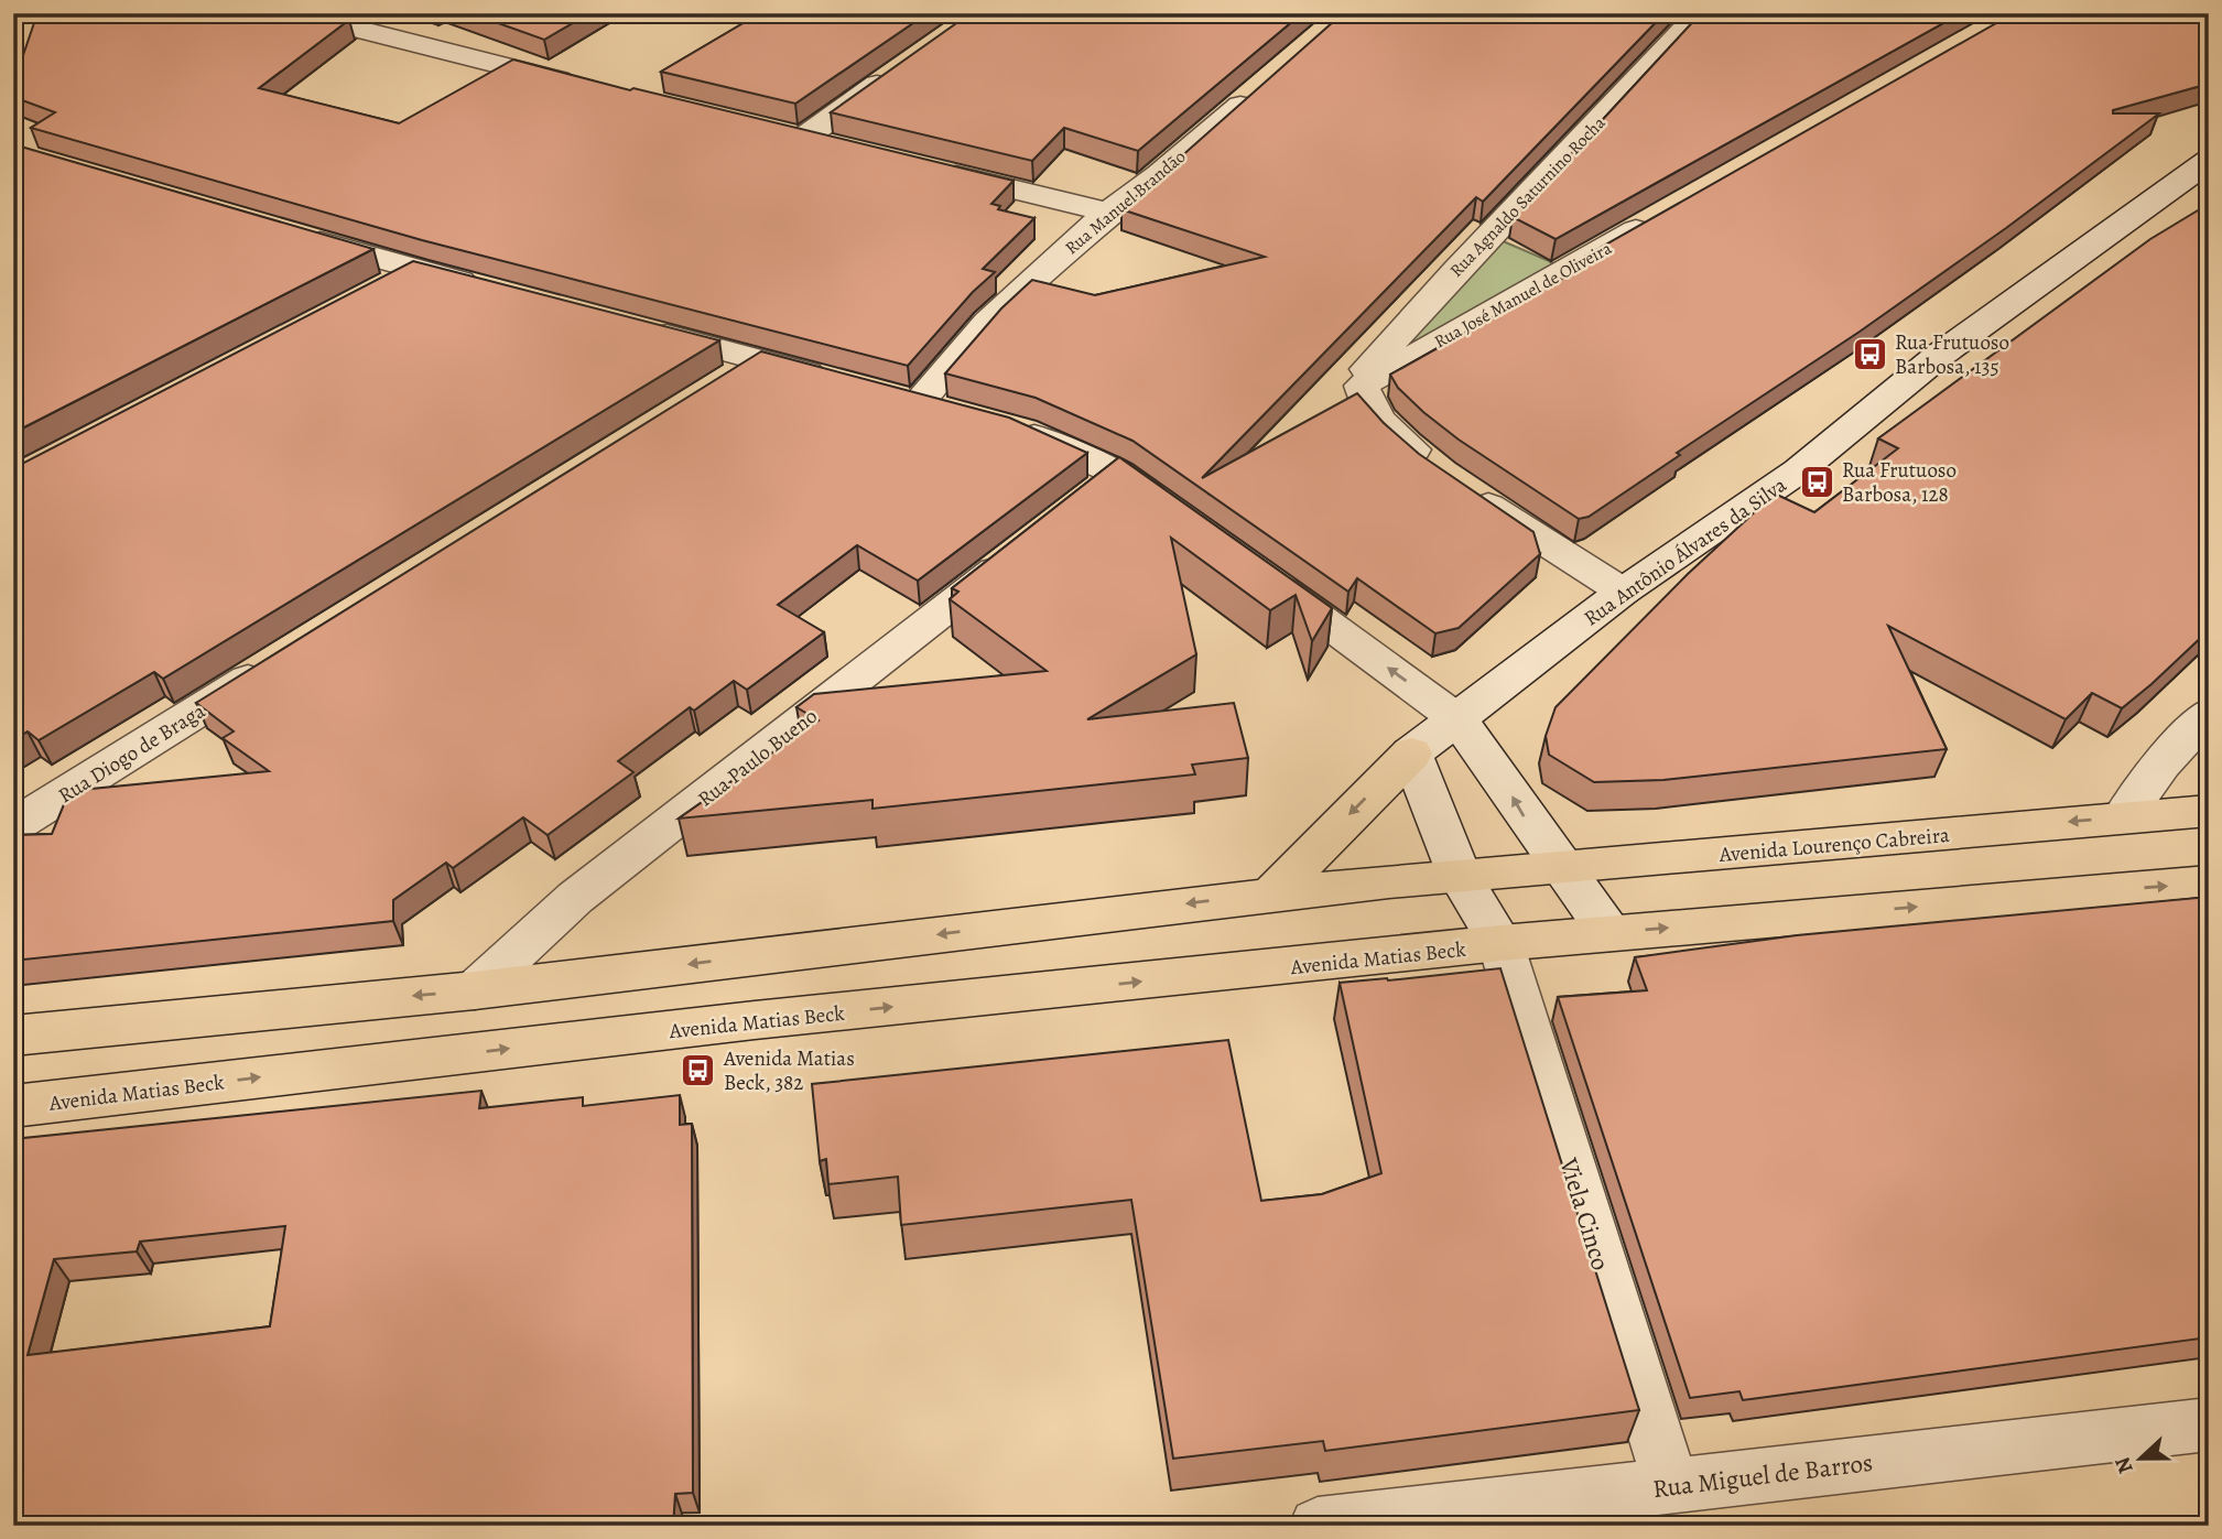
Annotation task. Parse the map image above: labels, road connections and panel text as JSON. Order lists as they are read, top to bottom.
{
  "streets": {
    "main road": ["Avenida Lourenço Cabreira", "Avenida Matias Beck"],
    "street": [
      "Rua Agnaldo Saturnino Rocha",
      "Rua Manuel Brandão",
      "Rua José Manuel de Oliveira",
      "Rua Antônio Álvares da Silva",
      "Rua Diogo de Braga",
      "Rua Paulo Bueno",
      "Viela Cinco",
      "Rua Miguel de Barros"
    ]
  },
  "crossings": [
    ["Rua Agnaldo Saturnino Rocha", "Rua José Manuel de Oliveira"],
    ["Avenida Matias Beck", "Viela Cinco"],
    ["Viela Cinco", "Rua Miguel de Barros"]
  ],
  "places": {
    "bus stop": ["Rua Frutuoso Barbosa, 135", "Rua Frutuoso Barbosa, 128", "Avenida Matias Beck, 382"]
  },
  "north": "left"
}
